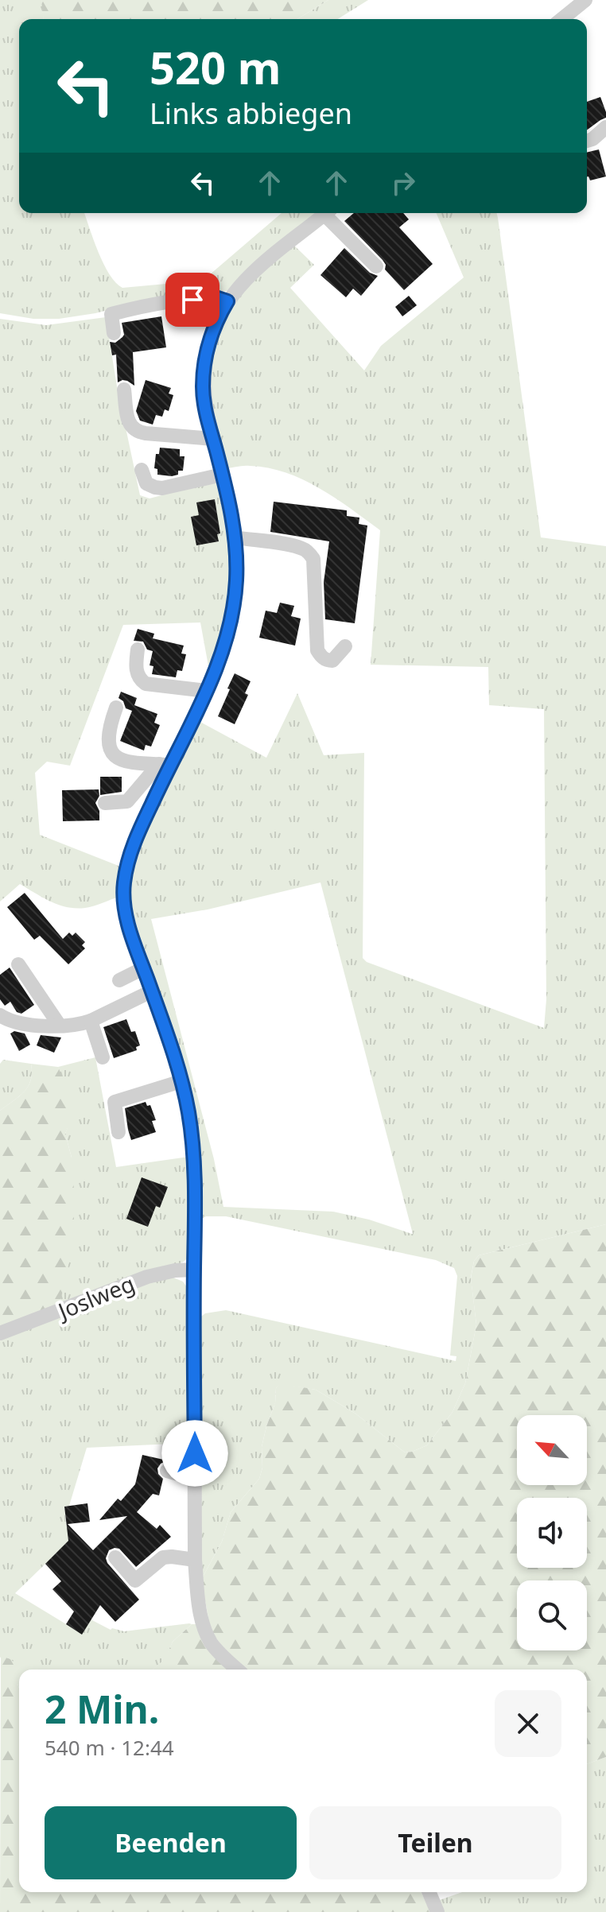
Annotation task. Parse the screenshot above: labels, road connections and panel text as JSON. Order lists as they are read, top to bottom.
{
  "streets": {
    "street": ["Joslweg"]
  },
  "north": "top left",
  "page": {
    "turn": ["520 m", "Links abbiegen"],
    "heading": ["2 Min.", "540 m · 12:44"],
    "buttons": ["Beenden", "Teilen"]
  }
}
